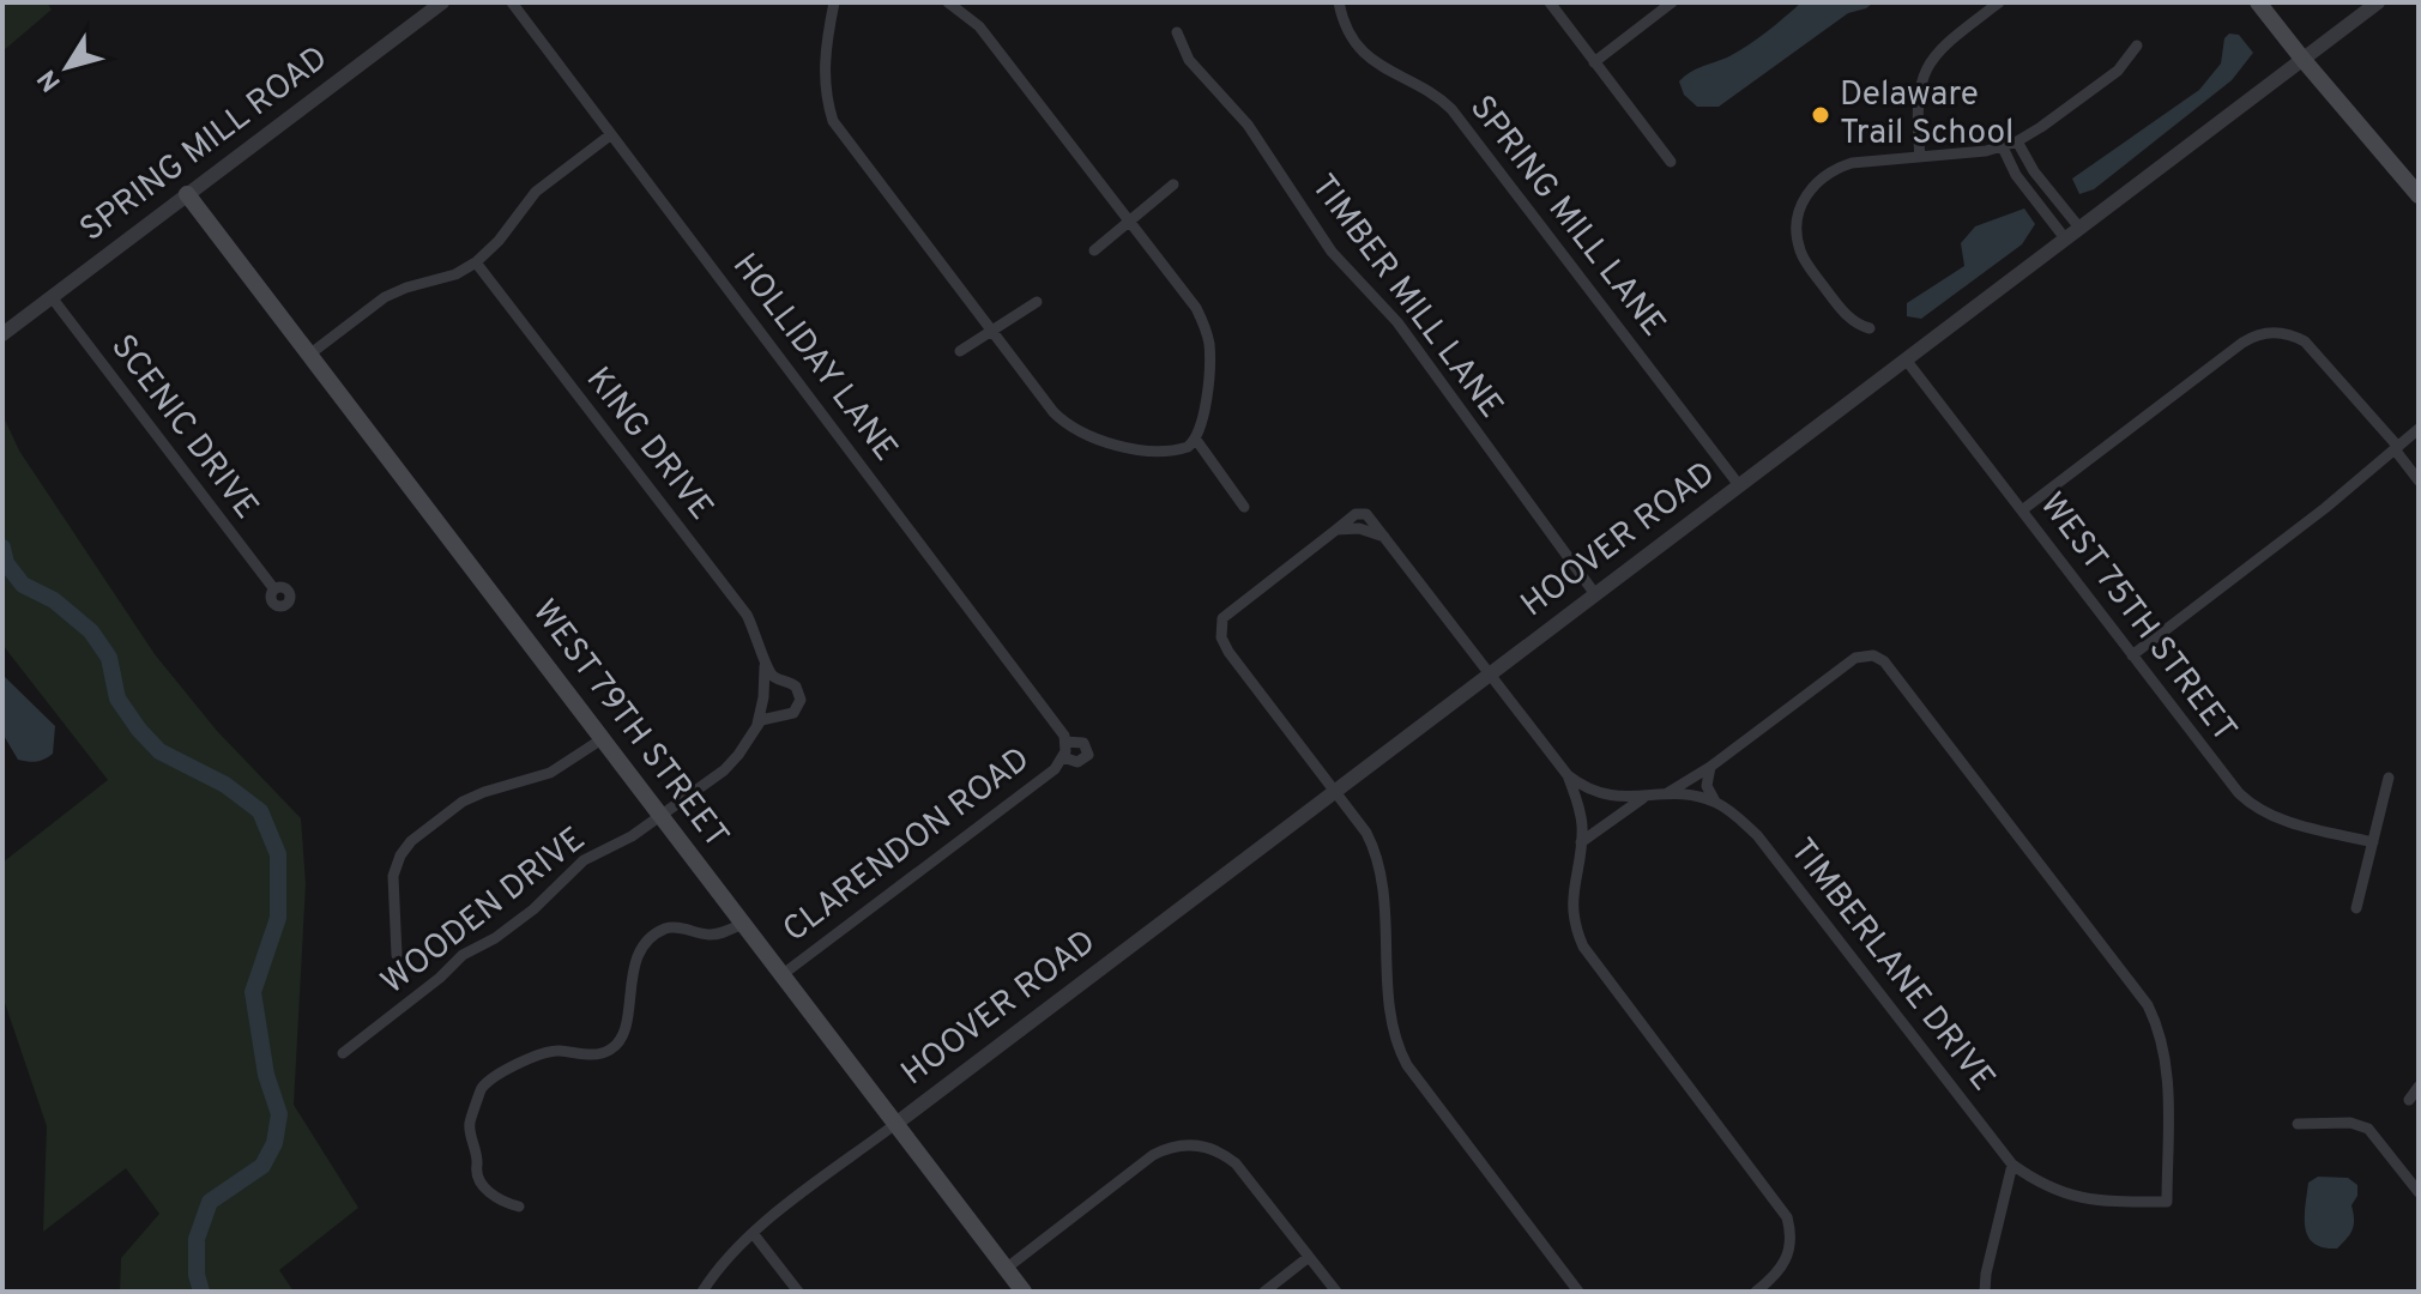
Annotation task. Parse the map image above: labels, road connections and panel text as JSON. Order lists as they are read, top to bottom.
{
  "streets": {
    "main road": ["WEST 79TH STREET"],
    "street": [
      "SPRING MILL ROAD",
      "SPRING MILL LANE",
      "TIMBER MILL LANE",
      "HOLLIDAY LANE",
      "SCENIC DRIVE",
      "KING DRIVE",
      "HOOVER ROAD",
      "WEST 75TH STREET",
      "CLARENDON ROAD",
      "WOODEN DRIVE",
      "TIMBERLANE DRIVE"
    ]
  },
  "crossings": [
    ["SPRING MILL ROAD", "SCENIC DRIVE"],
    ["SPRING MILL ROAD", "WEST 79TH STREET"],
    ["SPRING MILL LANE", "HOOVER ROAD"],
    ["TIMBER MILL LANE", "HOOVER ROAD"],
    ["HOLLIDAY LANE", "CLARENDON ROAD"],
    ["KING DRIVE", "WEST 79TH STREET"],
    ["KING DRIVE", "WOODEN DRIVE"],
    ["HOOVER ROAD", "WEST 75TH STREET"],
    ["HOOVER ROAD", "WEST 79TH STREET"],
    ["WEST 79TH STREET", "CLARENDON ROAD"],
    ["WEST 79TH STREET", "WOODEN DRIVE"]
  ],
  "places": ["Delaware Trail School"],
  "north": "bottom left"
}
